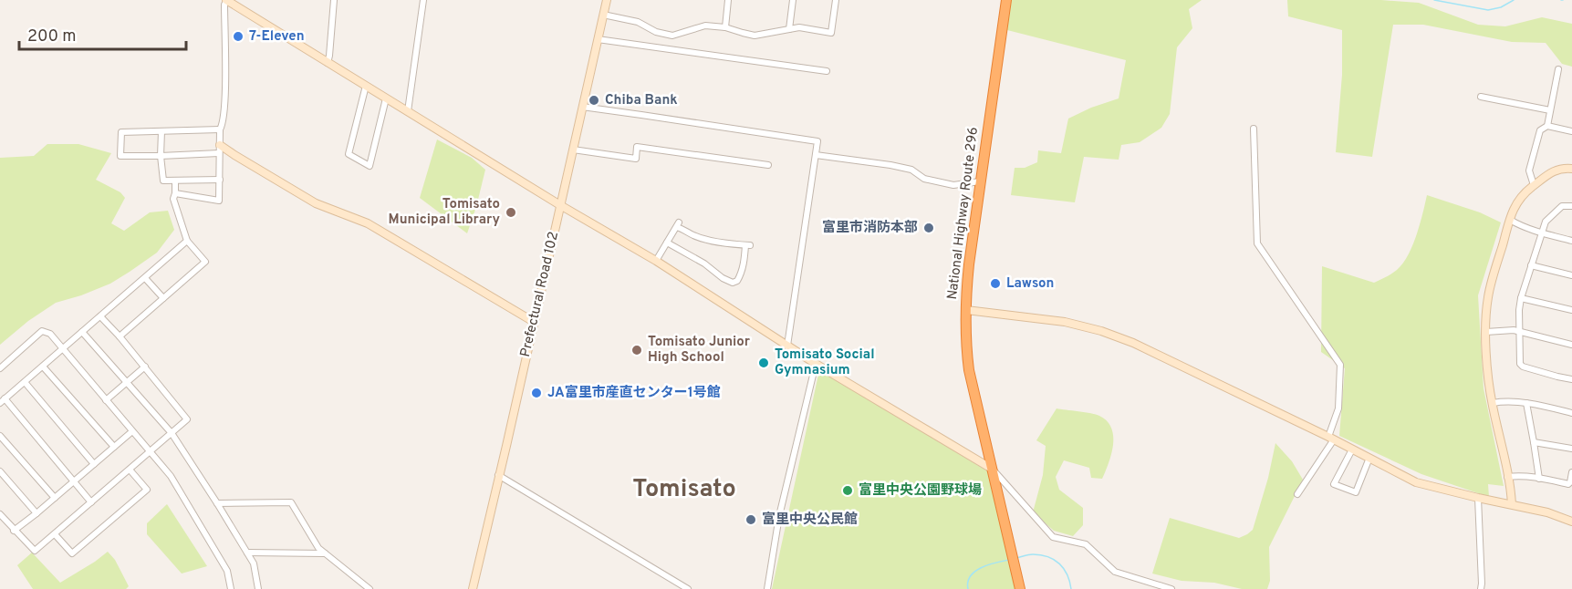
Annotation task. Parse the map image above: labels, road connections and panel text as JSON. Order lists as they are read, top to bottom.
{
  "streets": {
    "highway": ["National Highway Route 296"],
    "street": ["Prefectural Road 102"]
  },
  "districts": ["Tomisato"],
  "places": [
    "7-Eleven",
    "Chiba Bank",
    "Tomisato Municipal Library",
    "富里市消防本部",
    "Lawson",
    "Tomisato Junior High School",
    "Tomisato Social Gymnasium",
    "JA富里市産直センター1号館",
    "富里中央公園野球場",
    "富里中央公民館"
  ],
  "scale_bar": "200 m"
}
